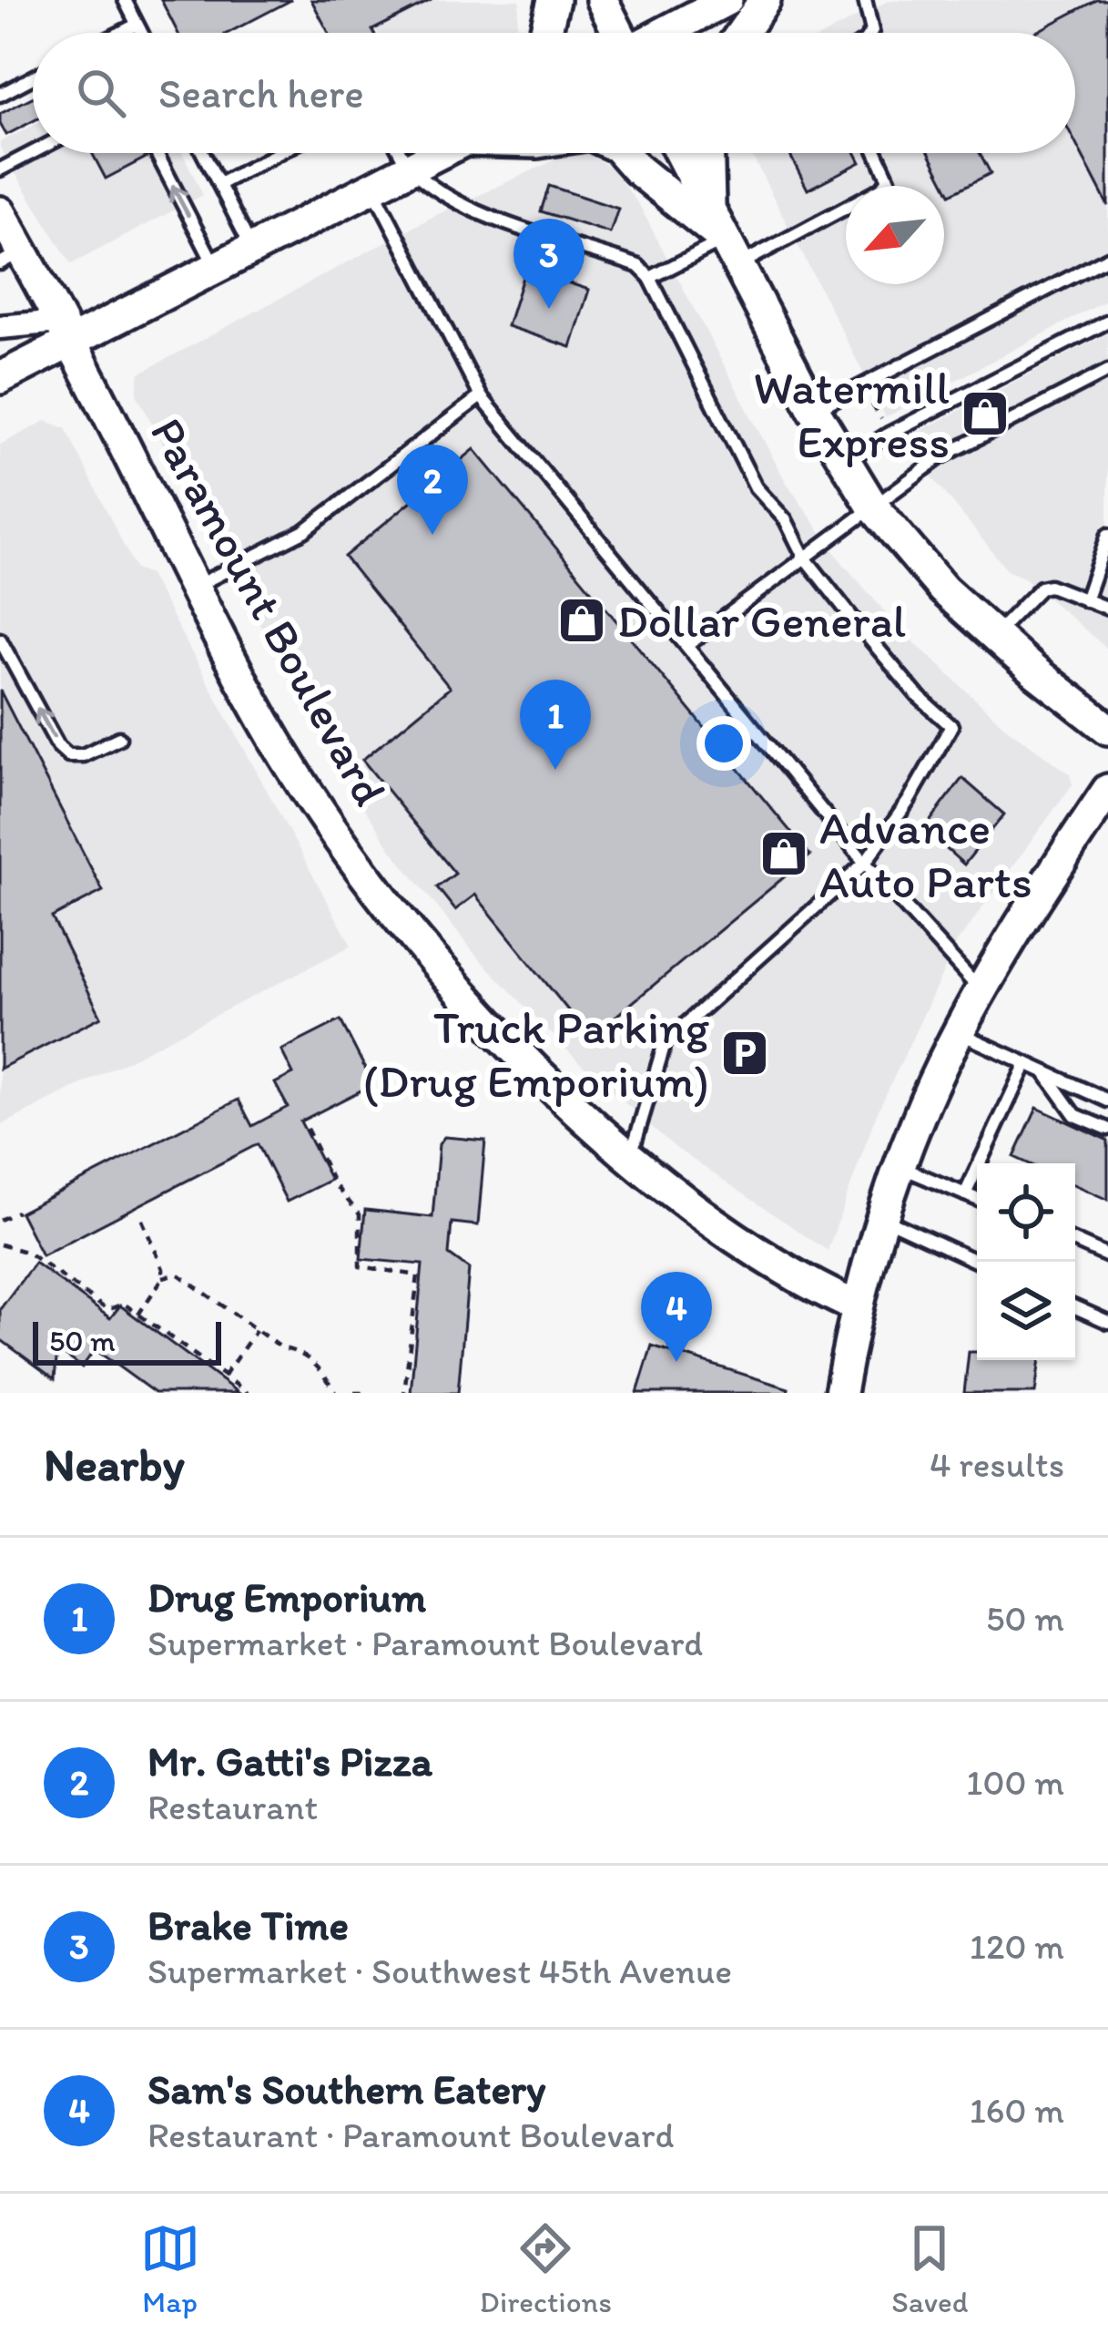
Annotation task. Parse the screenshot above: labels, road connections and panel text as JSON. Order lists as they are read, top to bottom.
{
  "streets": {
    "main road": ["Paramount Boulevard"]
  },
  "places": {
    "shop": ["Watermill Express", "Dollar General", "Advance Auto Parts"],
    "parking": ["Truck Parking (Drug Emporium)"]
  },
  "scale_bar": "50 m",
  "north": "bottom left",
  "page": {
    "search": "Search here",
    "pins": [
      "3",
      "2",
      "1",
      "4"
    ],
    "scale": "50 m",
    "heading": ["Nearby", "4 results"],
    "list": [
      {
        "mark": "1",
        "name": "Drug Emporium",
        "note": "Supermarket · Paramount Boulevard",
        "value": "50 m"
      },
      {
        "mark": "2",
        "name": "Mr. Gatti's Pizza",
        "note": "Restaurant",
        "value": "100 m"
      },
      {
        "mark": "3",
        "name": "Brake Time",
        "note": "Supermarket · Southwest 45th Avenue",
        "value": "120 m"
      },
      {
        "mark": "4",
        "name": "Sam's Southern Eatery",
        "note": "Restaurant · Paramount Boulevard",
        "value": "160 m"
      }
    ],
    "nav": ["Map", "Directions", "Saved"]
  }
}
